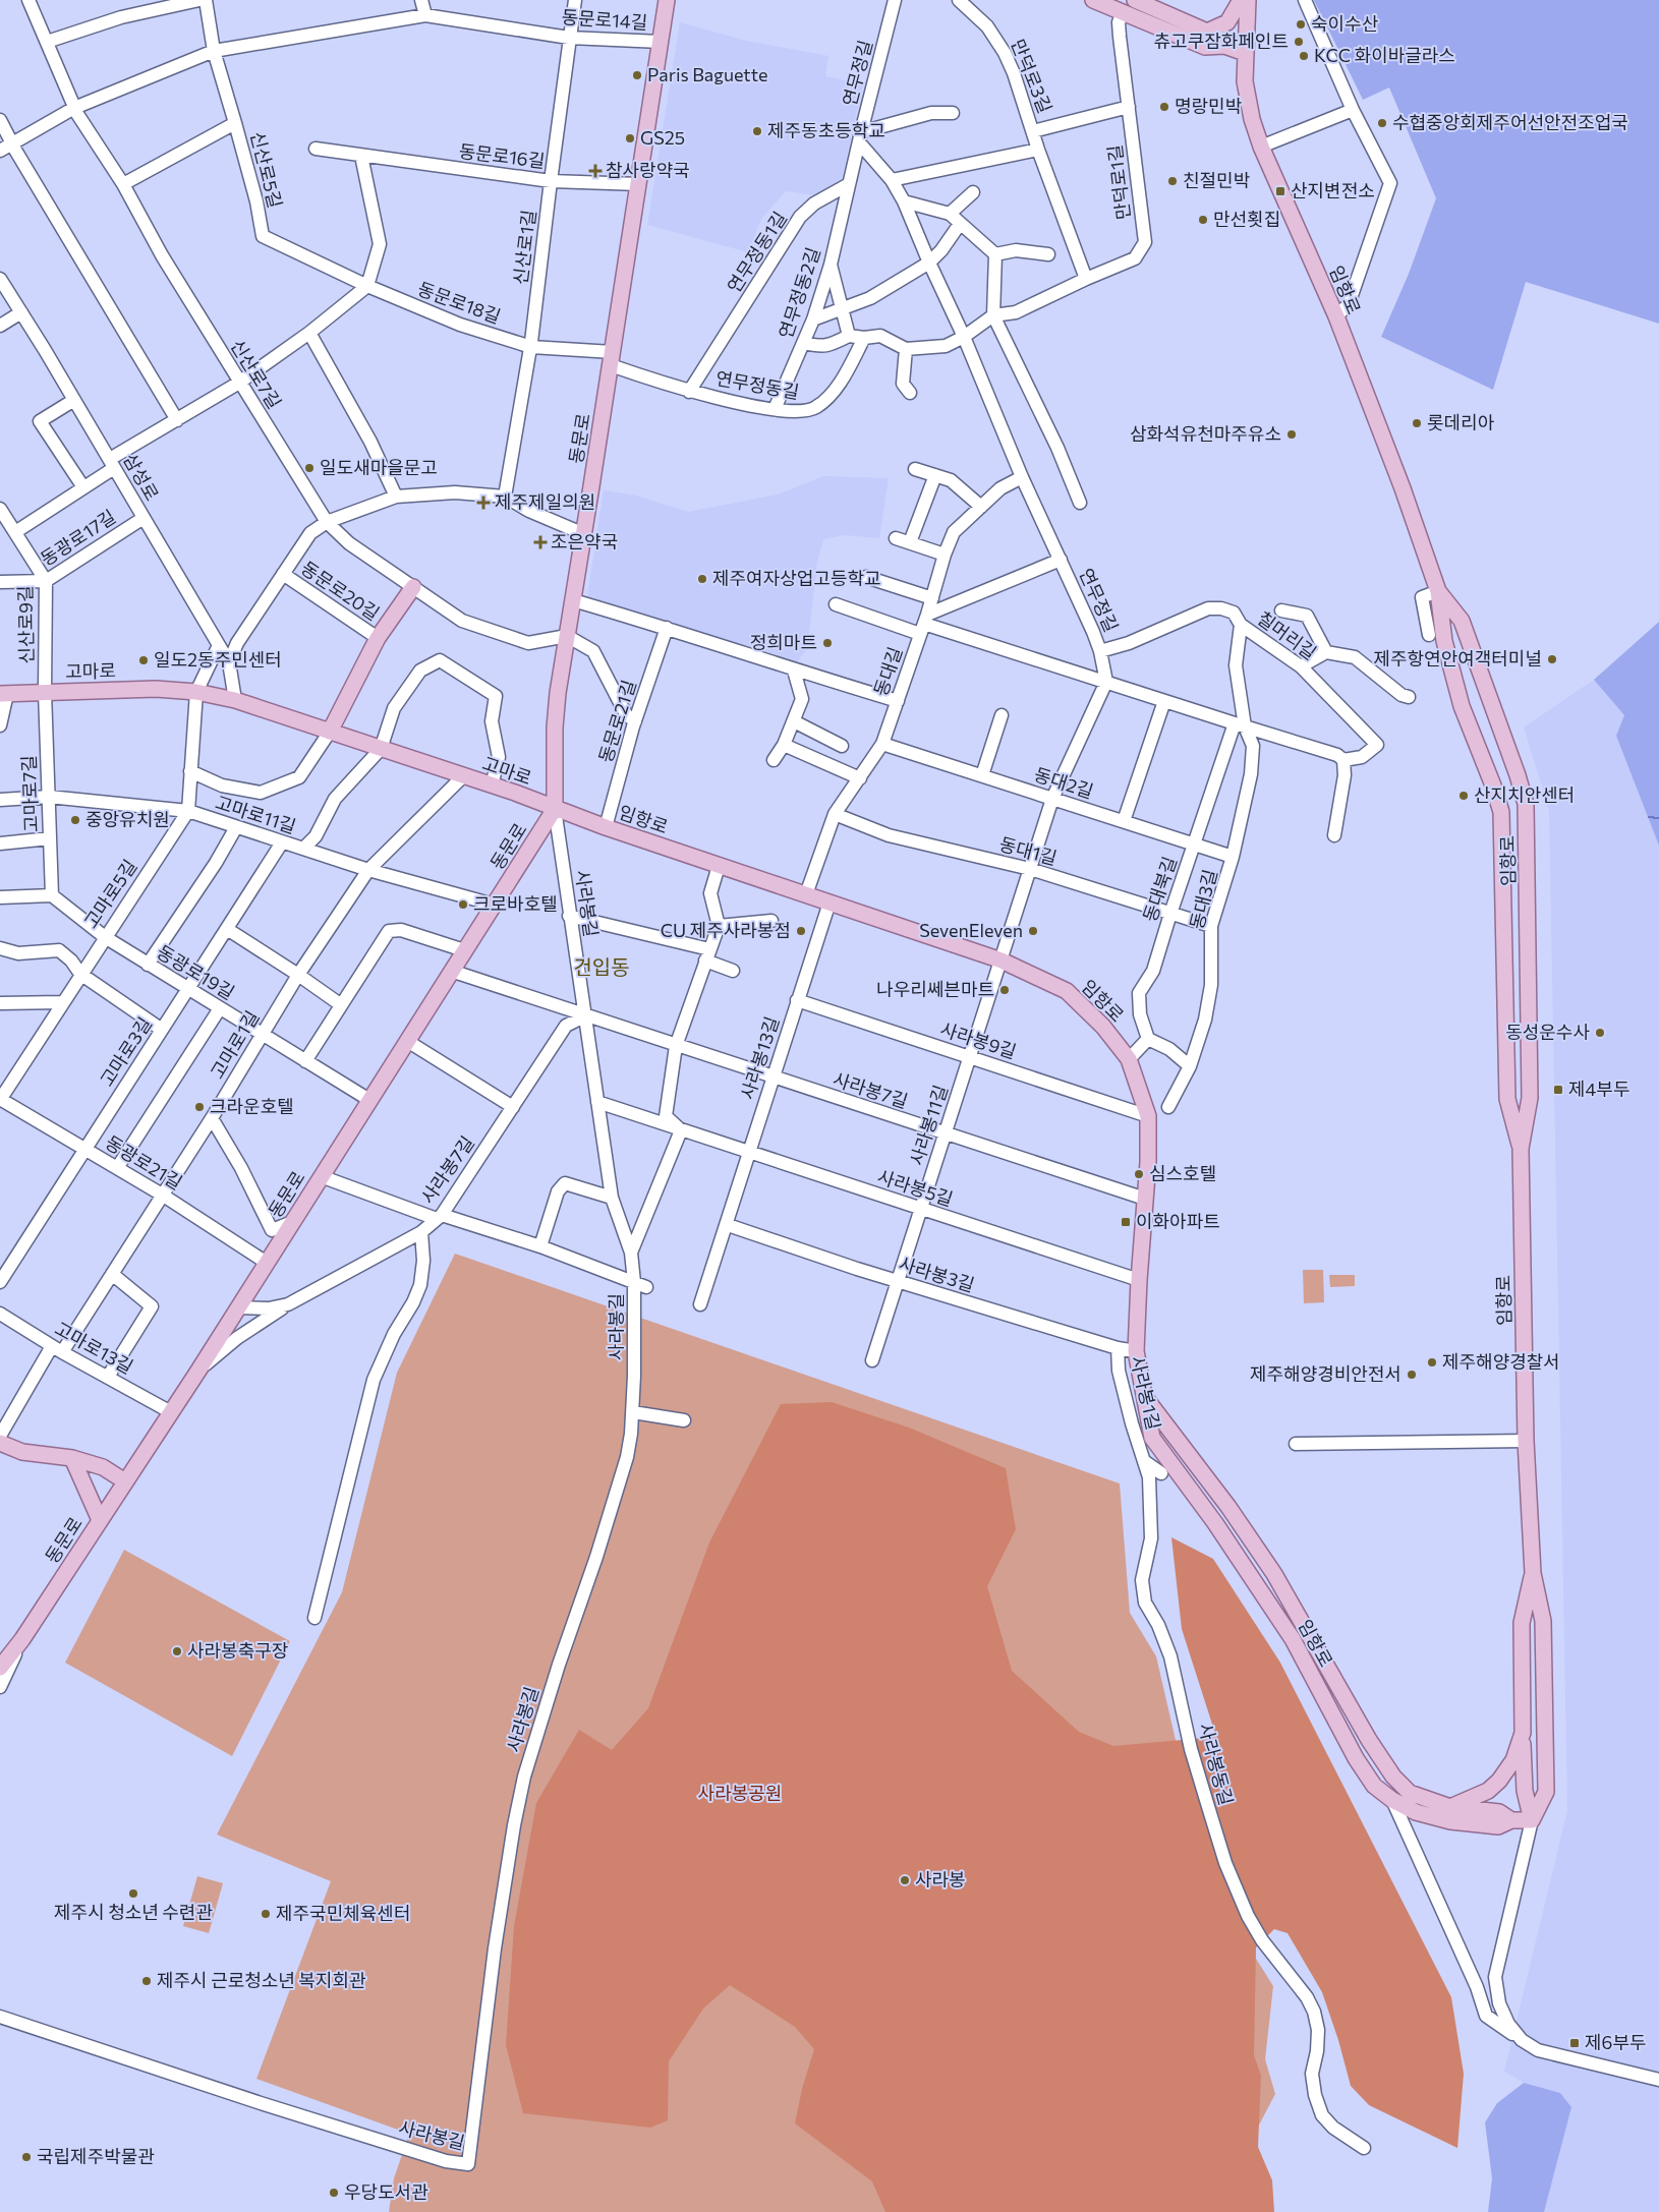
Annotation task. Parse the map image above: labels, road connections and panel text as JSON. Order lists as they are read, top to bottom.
{
  "streets": {
    "main road": ["임항로", "동문로", "고마로"],
    "street": [
      "동문로14길",
      "연무정길",
      "만덕로3길",
      "동문로16길",
      "신산로5길",
      "만덕로1길",
      "신산로1길",
      "연무정동1길",
      "연무정동2길",
      "동문로18길",
      "신산로7길",
      "연무정동길",
      "삼성로",
      "동광로17길",
      "동문로20길",
      "신산로9길",
      "칠머리길",
      "동대길",
      "동문로21길",
      "동대2길",
      "고마로7길",
      "고마로11길",
      "동대1길",
      "동대북길",
      "고마로5길",
      "동대3길",
      "사라봉길",
      "동광로19길",
      "사라봉9길",
      "고마로1길",
      "고마로3길",
      "사라봉13길",
      "사라봉7길",
      "사라봉11길",
      "동광로21길",
      "사라봉5길",
      "사라봉3길",
      "고마로13길",
      "사라봉1길",
      "사라봉동길"
    ]
  },
  "crossings": [
    ["동문로14길", "신산로5길"],
    ["동문로14길", "신산로1길"],
    ["동문로14길", "신산로7길"],
    ["동문로14길", "동문로"],
    ["연무정길", "칠머리길"],
    ["연무정길", "동대길"],
    ["만덕로3길", "만덕로1길"],
    ["동문로16길", "신산로1길"],
    ["동문로16길", "동문로"],
    ["신산로5길", "동문로18길"],
    ["신산로1길", "동문로18길"],
    ["신산로1길", "동문로20길"],
    ["연무정동1길", "연무정동2길"],
    ["연무정동1길", "연무정동길"],
    ["임항로", "동문로"],
    ["임항로", "고마로"],
    ["임항로", "동대길"],
    ["임항로", "동문로21길"],
    ["임항로", "사라봉길"],
    ["임항로", "사라봉9길"],
    ["임항로", "사라봉13길"],
    ["임항로", "사라봉7길"],
    ["임항로", "사라봉11길"],
    ["임항로", "사라봉5길"],
    ["임항로", "사라봉3길"],
    ["연무정동2길", "연무정동길"],
    ["동문로18길", "연무정동길"],
    ["동문로18길", "동문로"],
    ["신산로7길", "동문로"],
    ["신산로7길", "동문로20길"],
    ["연무정동길", "동문로"],
    ["동문로", "동문로20길"],
    ["동문로", "고마로"],
    ["동문로", "고마로11길"],
    ["동문로", "사라봉길"],
    ["동문로", "동광로19길"],
    ["동문로", "사라봉7길"],
    ["동문로", "동광로21길"],
    ["동문로", "고마로13길"],
    ["삼성로", "동광로17길"],
    ["삼성로", "동문로20길"],
    ["삼성로", "고마로"],
    ["동광로17길", "신산로9길"],
    ["신산로9길", "고마로"],
    ["신산로9길", "고마로7길"],
    ["칠머리길", "동대3길"],
    ["고마로", "고마로7길"],
    ["고마로", "사라봉길"],
    ["고마로", "고마로1길"],
    ["동대길", "동대2길"],
    ["동대길", "동대1길"],
    ["동대2길", "동대북길"],
    ["동대2길", "동대3길"],
    ["고마로7길", "고마로11길"],
    ["고마로7길", "동광로19길"],
    ["고마로11길", "고마로5길"],
    ["고마로11길", "고마로1길"],
    ["고마로11길", "고마로3길"],
    ["동대1길", "동대북길"],
    ["동대1길", "동대3길"],
    ["동대북길", "동대3길"],
    ["고마로5길", "동광로19길"],
    ["고마로5길", "동광로21길"],
    ["사라봉길", "사라봉7길"],
    ["사라봉길", "사라봉5길"],
    ["동광로19길", "고마로1길"],
    ["동광로19길", "고마로3길"],
    ["사라봉9길", "사라봉13길"],
    ["사라봉9길", "사라봉11길"],
    ["고마로1길", "동광로21길"],
    ["고마로1길", "고마로13길"],
    ["고마로3길", "동광로21길"],
    ["사라봉13길", "사라봉7길"],
    ["사라봉13길", "사라봉5길"],
    ["사라봉13길", "사라봉3길"],
    ["사라봉7길", "사라봉11길"],
    ["사라봉11길", "사라봉5길"],
    ["사라봉11길", "사라봉3길"],
    ["사라봉3길", "사라봉1길"],
    ["사라봉1길", "사라봉동길"]
  ],
  "districts": ["건입동"],
  "parks": ["사라봉공원"],
  "places": {
    "other": [
      "숙이수산",
      "츄고쿠잠화페인트",
      "KCC 화이바글라스",
      "Paris Baguette",
      "명랑민박",
      "수협중앙회제주어선안전조업국",
      "제주동초등학교",
      "GS25",
      "친절민박",
      "만선횟집",
      "롯데리아",
      "삼화석유천마주유소",
      "일도새마을문고",
      "제주여자상업고등학교",
      "정희마트",
      "제주항연안여객터미널",
      "일도2동주민센터",
      "산지치안센터",
      "중앙유치원",
      "크로바호텔",
      "CU 제주사라봉점",
      "SevenEleven",
      "나우리쎄븐마트",
      "동성운수사",
      "크라운호텔",
      "심스호텔",
      "제주해양경찰서",
      "제주해양경비안전서",
      "사라봉축구장",
      "사라봉",
      "제주시 청소년 수련관",
      "제주국민체육센터",
      "제주시 근로청소년 복지회관",
      "국립제주박물관",
      "우당도서관"
    ],
    "health": ["참사랑약국", "제주제일의원", "조은약국"],
    "transit": [
      "산지변전소",
      "제4부두",
      "이화아파트",
      "제6부두"
    ]
  }
}
